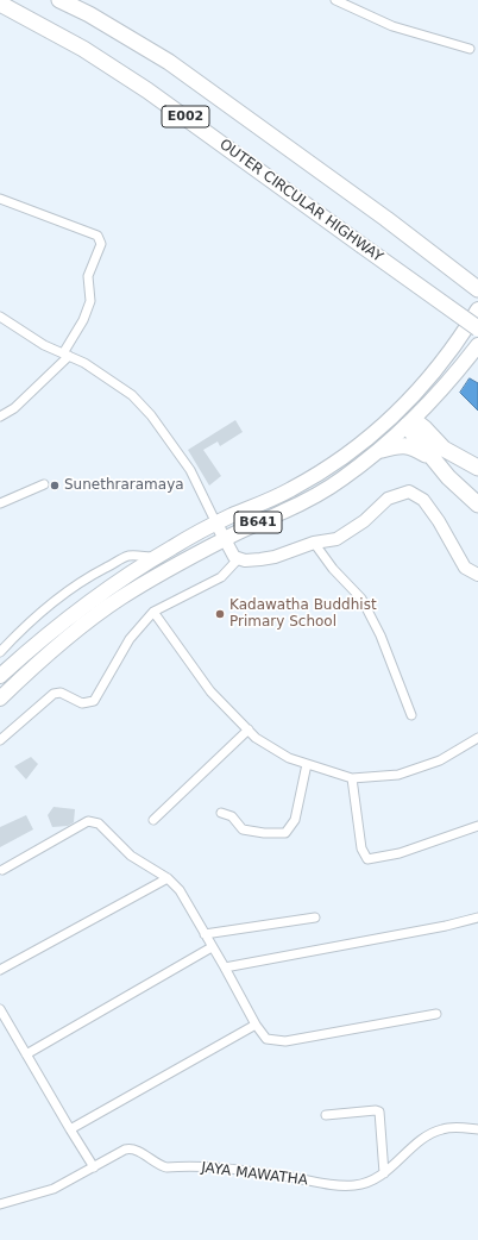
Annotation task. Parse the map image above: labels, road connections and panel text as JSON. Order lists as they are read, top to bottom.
{
  "streets": {
    "highway": ["E002", "OUTER CIRCULAR HIGHWAY"],
    "main road": ["B641"],
    "street": ["JAYA MAWATHA"]
  },
  "places": ["Sunethraramaya", "Kadawatha Buddhist Primary School"]
}
